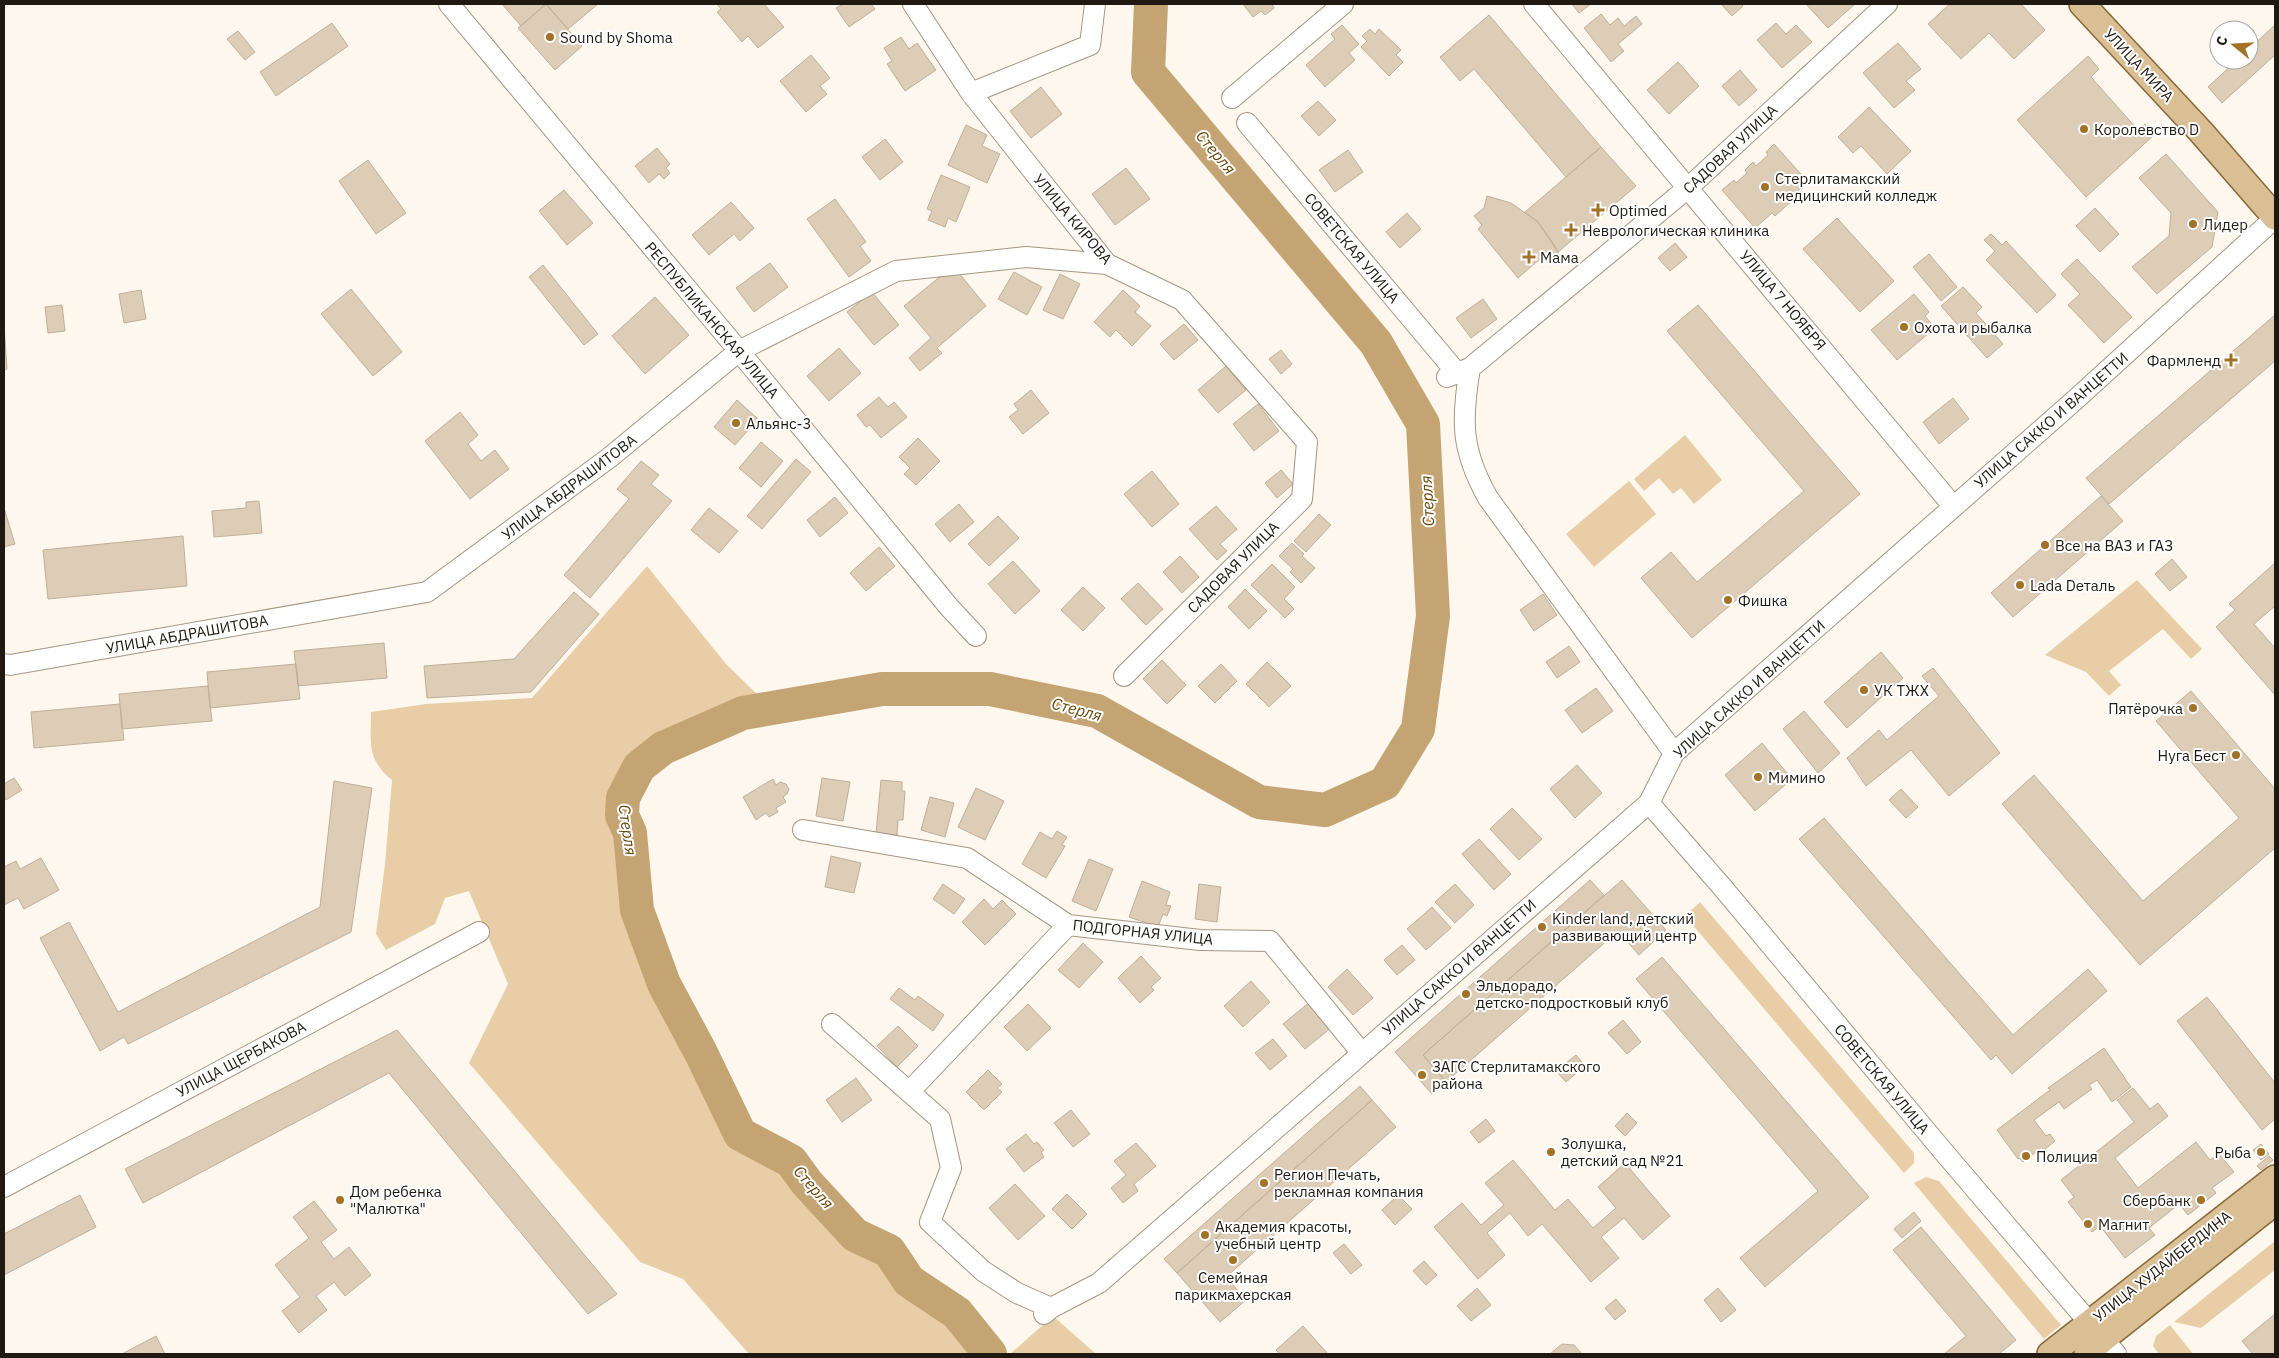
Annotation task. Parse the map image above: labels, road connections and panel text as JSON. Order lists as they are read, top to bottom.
{
  "streets": {
    "main road": ["УЛИЦА МИРА", "УЛИЦА ХУДАЙБЕРДИНА"],
    "street": [
      "САДОВАЯ УЛИЦА",
      "УЛИЦА КИРОВА",
      "СОВЕТСКАЯ УЛИЦА",
      "УЛИЦА 7 НОЯБРЯ",
      "РЕСПУБЛИКАНСКАЯ УЛИЦА",
      "УЛИЦА САККО И ВАНЦЕТТИ",
      "УЛИЦА АБДРАШИТОВА",
      "ПОДГОРНАЯ УЛИЦА",
      "УЛИЦА ЩЕРБАКОВА"
    ]
  },
  "crossings": [
    ["УЛИЦА МИРА", "УЛИЦА САККО И ВАНЦЕТТИ"],
    ["САДОВАЯ УЛИЦА", "УЛИЦА КИРОВА"],
    ["САДОВАЯ УЛИЦА", "СОВЕТСКАЯ УЛИЦА"],
    ["САДОВАЯ УЛИЦА", "УЛИЦА 7 НОЯБРЯ"],
    ["УЛИЦА КИРОВА", "УЛИЦА АБДРАШИТОВА"],
    ["СОВЕТСКАЯ УЛИЦА", "УЛИЦА САККО И ВАНЦЕТТИ"],
    ["СОВЕТСКАЯ УЛИЦА", "УЛИЦА ХУДАЙБЕРДИНА"],
    ["УЛИЦА 7 НОЯБРЯ", "УЛИЦА САККО И ВАНЦЕТТИ"],
    ["РЕСПУБЛИКАНСКАЯ УЛИЦА", "УЛИЦА АБДРАШИТОВА"],
    ["УЛИЦА САККО И ВАНЦЕТТИ", "ПОДГОРНАЯ УЛИЦА"]
  ],
  "water": ["Стерля"],
  "places": {
    "other": [
      "Sound by Shoma",
      "Королевство D",
      "Стерлитамакский медицинский колледж",
      "Лидер",
      "Охота и рыбалка",
      "Альянс-3",
      "Все на ВАЗ и ГАЗ",
      "Lada Dеталь",
      "Фишка",
      "УК ТЖХ",
      "Пятёрочка",
      "Нуга Бест",
      "Мимино",
      "Kinder land, детский развивающий центр",
      "Эльдорадо, детско-подростковый клуб",
      "ЗАГС Стерлитамакского района",
      "Золушка, детский сад №21",
      "Рыба",
      "Полиция",
      "Регион Печать, рекламная компания",
      "Дом ребенка \"Малютка\"",
      "Сбербанк",
      "Магнит",
      "Академия красоты, учебный центр",
      "Семейная парикмахерская"
    ],
    "health": [
      "Optimed",
      "Неврологическая клиника",
      "Мама",
      "Фармленд"
    ]
  },
  "north": "left"
}
